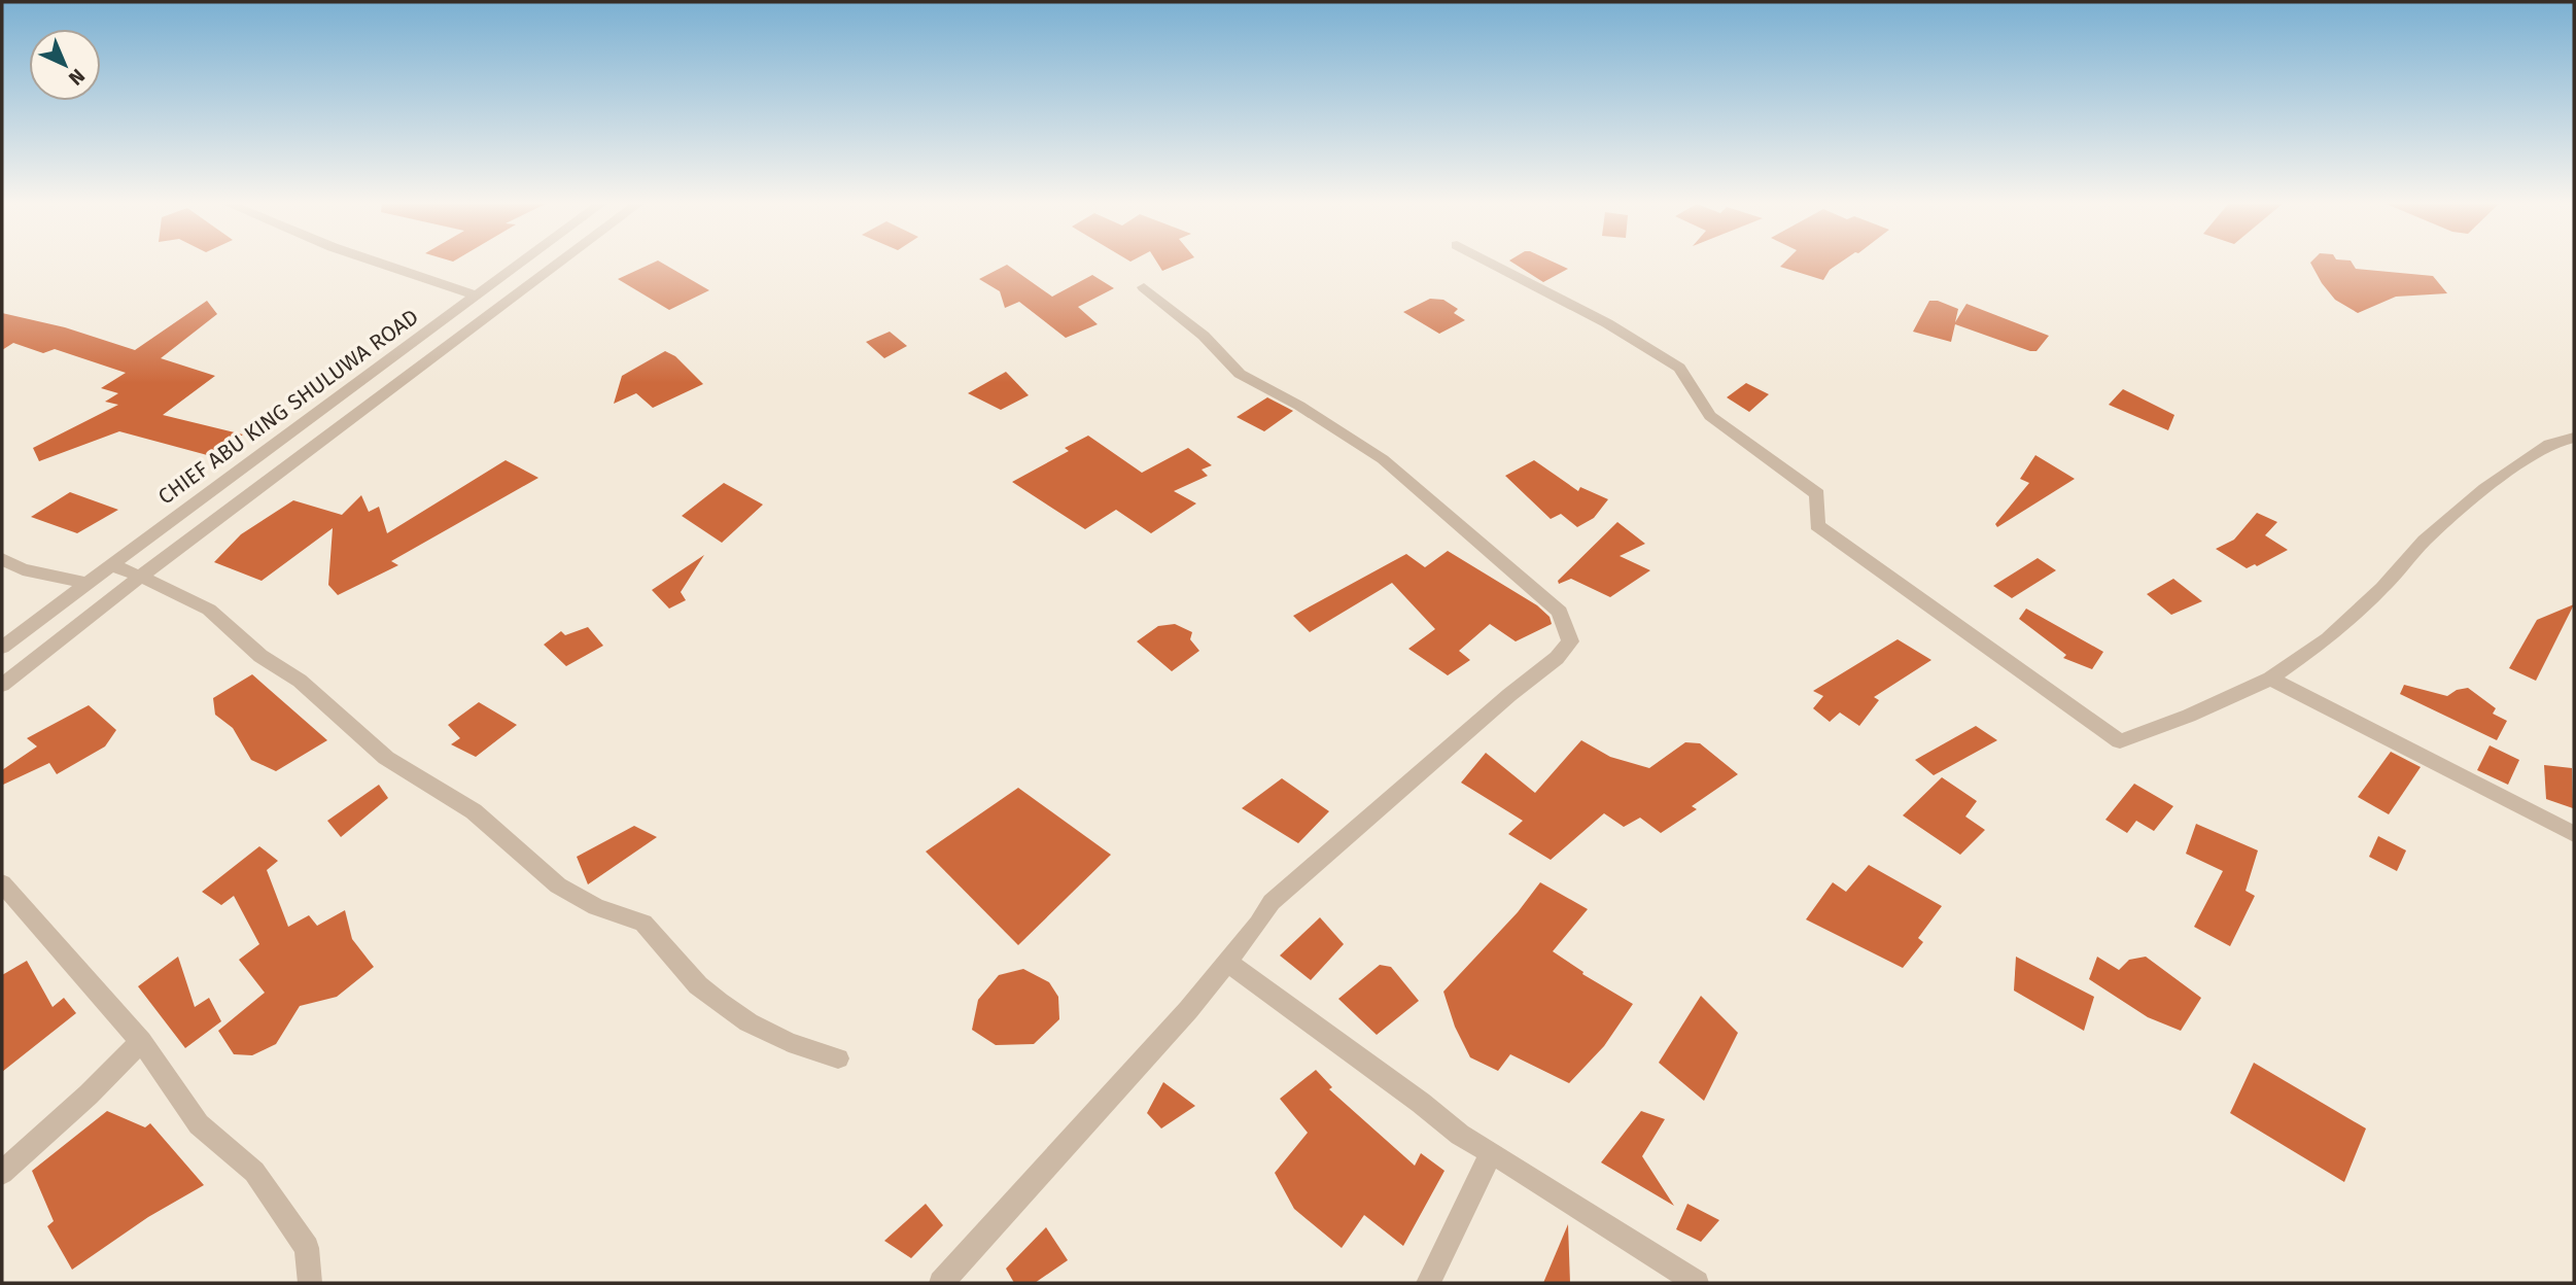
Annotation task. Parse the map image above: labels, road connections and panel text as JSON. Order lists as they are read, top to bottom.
{
  "streets": {
    "street": ["CHIEF ABU KING SHULUWA ROAD"]
  },
  "north": "bottom right"
}
